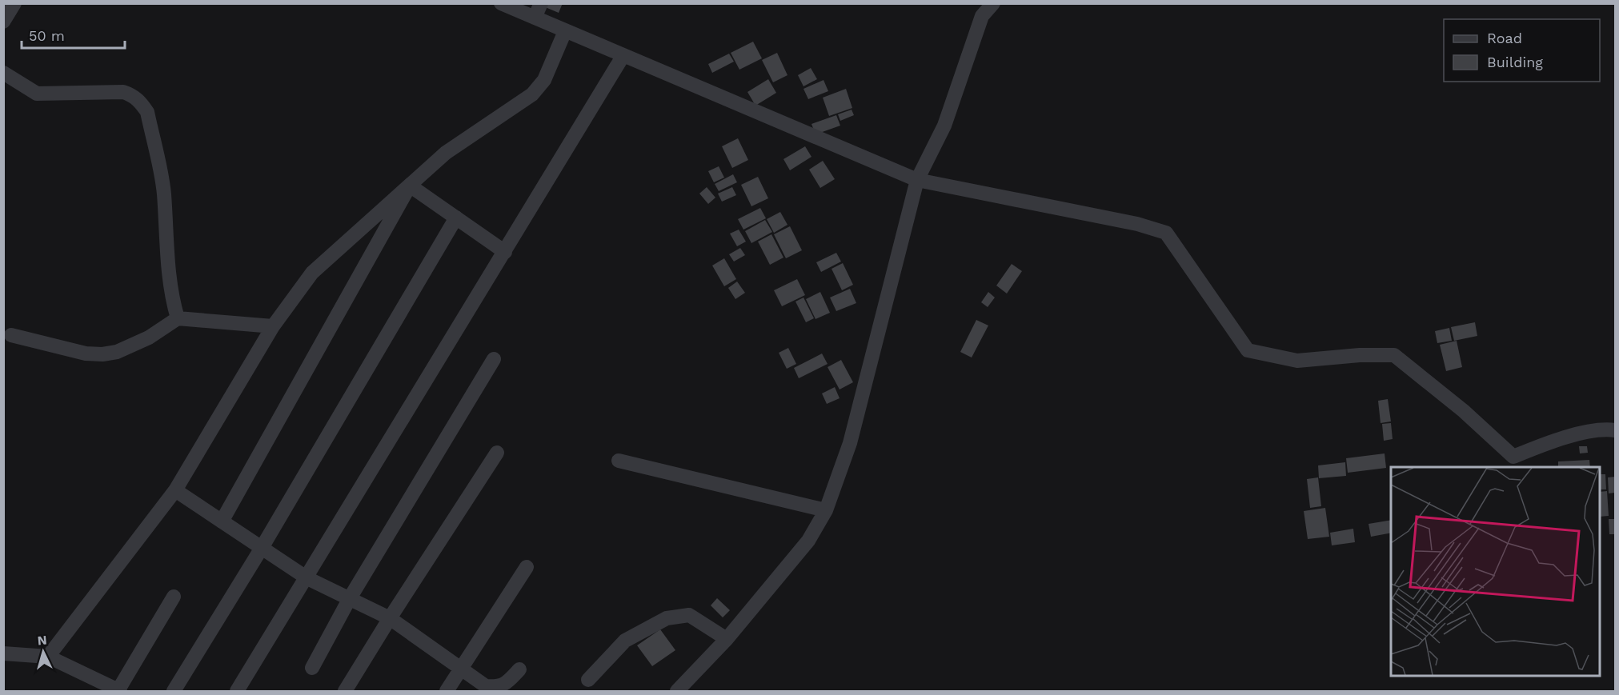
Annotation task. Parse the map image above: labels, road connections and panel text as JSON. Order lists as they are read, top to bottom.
{
  "legend": ["Road", "Building"],
  "scale_bar": "50 m",
  "north": "top"
}
